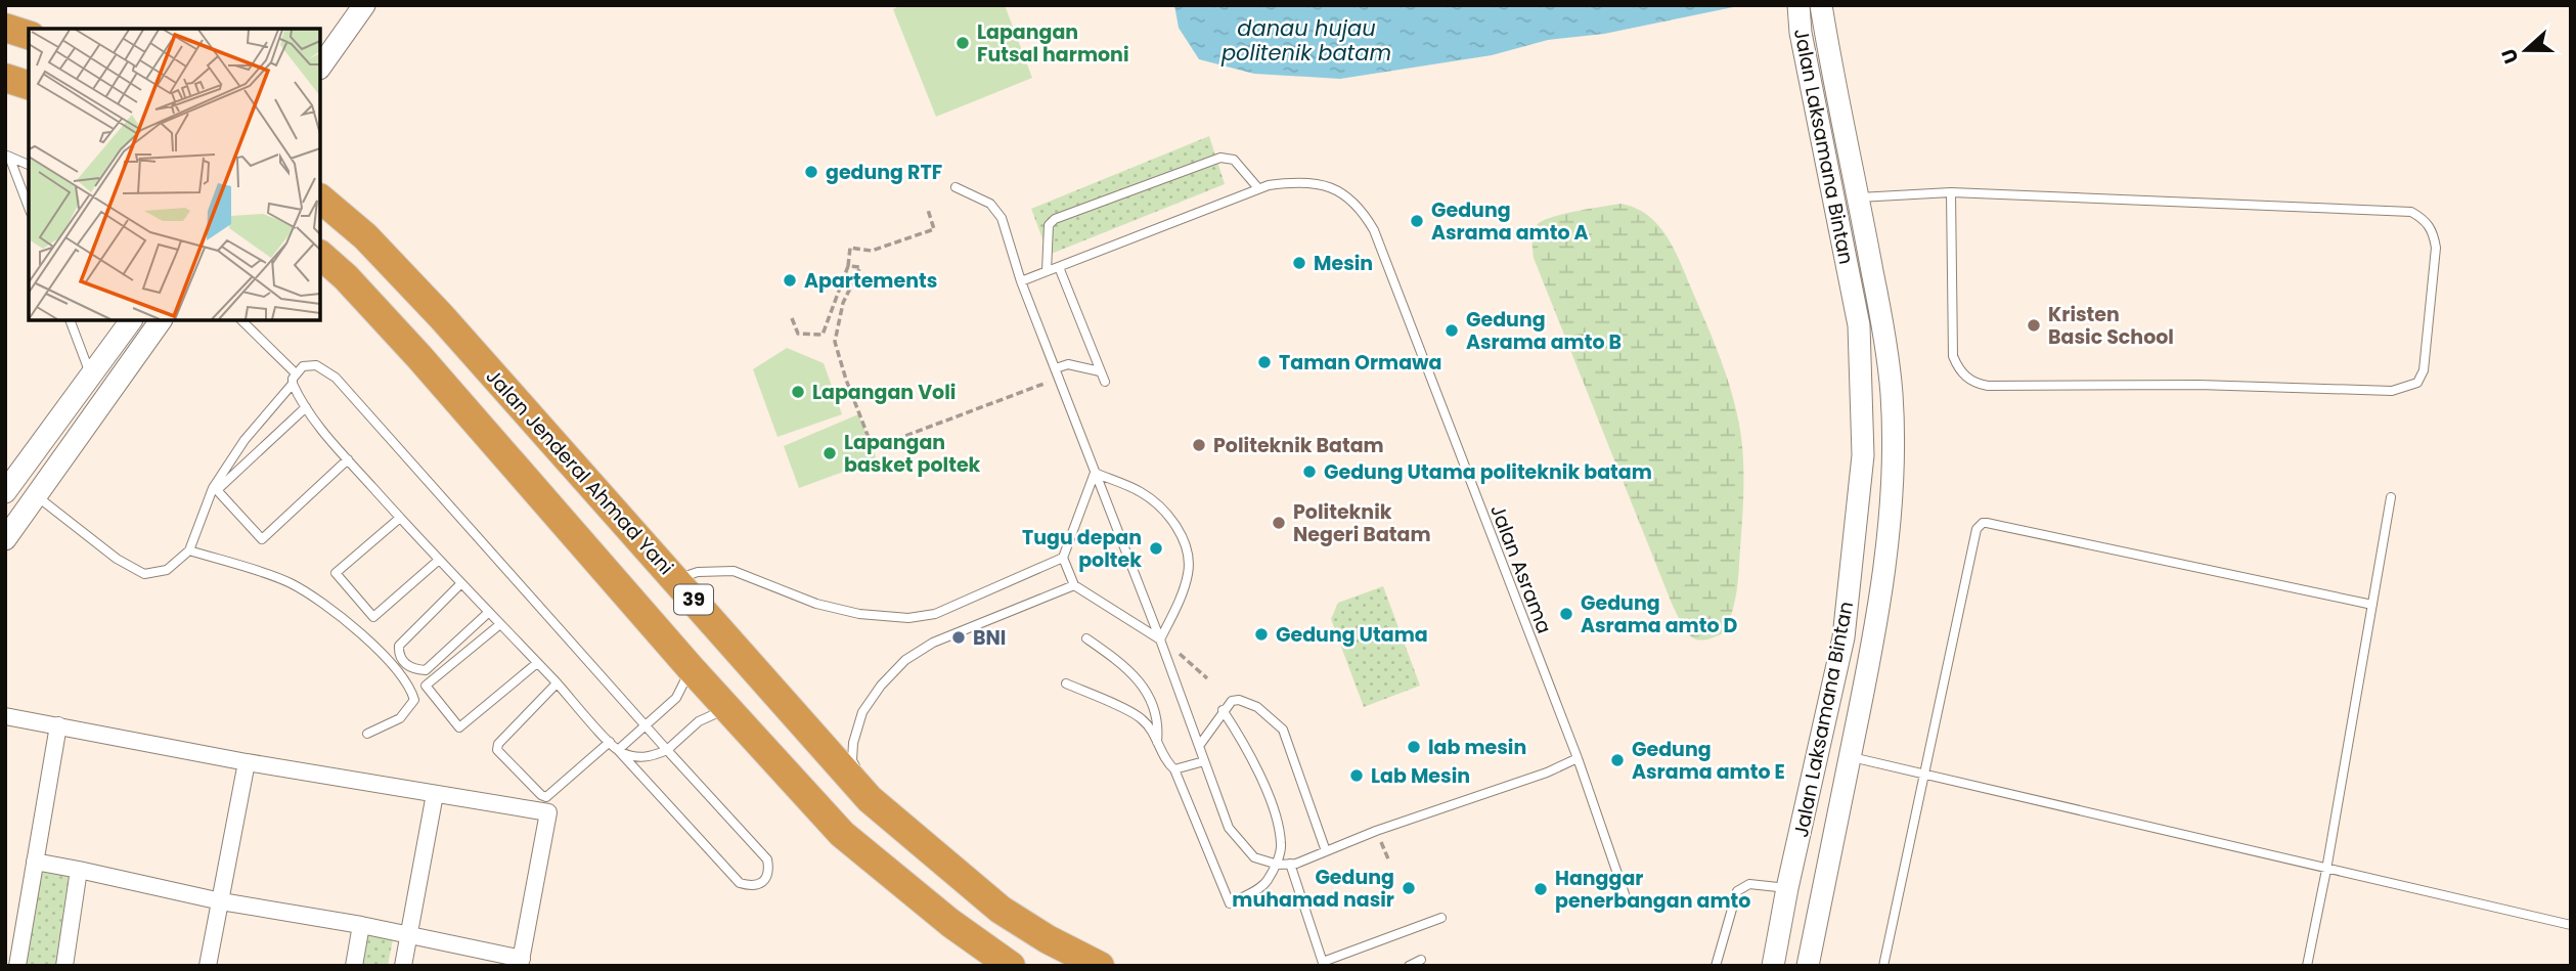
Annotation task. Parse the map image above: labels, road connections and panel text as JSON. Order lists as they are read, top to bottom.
{
  "streets": {
    "highway": ["Jalan Jenderal Ahmad Yani", "39"],
    "main road": ["Jalan Laksamana Bintan"],
    "lane": ["Jalan Asrama"]
  },
  "water": ["danau hujau politenik batam"],
  "places": [
    "Lapangan Futsal harmoni",
    "gedung RTF",
    "Gedung Asrama amto A",
    "Mesin",
    "Apartements",
    "Kristen Basic School",
    "Gedung Asrama amto B",
    "Taman Ormawa",
    "Lapangan Voli",
    "Politeknik Batam",
    "Lapangan basket poltek",
    "Gedung Utama politeknik batam",
    "Politeknik Negeri Batam",
    "Tugu depan poltek",
    "Gedung Asrama amto D",
    "Gedung Utama",
    "BNI",
    "lab mesin",
    "Gedung Asrama amto E",
    "Lab Mesin",
    "Gedung muhamad nasir",
    "Hanggar penerbangan amto"
  ],
  "north": "left"
}
